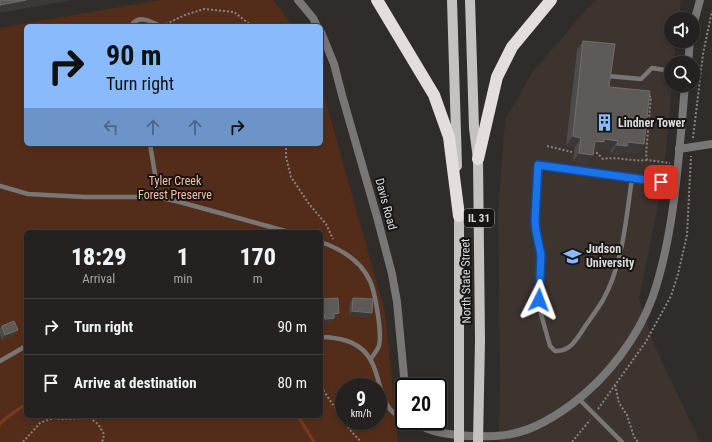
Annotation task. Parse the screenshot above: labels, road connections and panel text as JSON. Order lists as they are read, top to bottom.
{
  "streets": {
    "main road": ["IL 31", "North State Street"],
    "street": ["Davis Road"]
  },
  "parks": ["Tyler Creek Forest Preserve"],
  "places": {
    "building": ["Lindner Tower"],
    "school or university": ["Judson University"]
  },
  "page": {
    "turn": ["90 m", "Turn right"],
    "eta": [
      "18:29",
      "Arrival",
      "1",
      "min",
      "170",
      "m"
    ],
    "list": [
      {
        "name": "Turn right",
        "value": "90 m"
      },
      {
        "name": "Arrive at destination",
        "value": "80 m"
      }
    ],
    "speed": "9 km/h",
    "limit": "20"
  }
}
